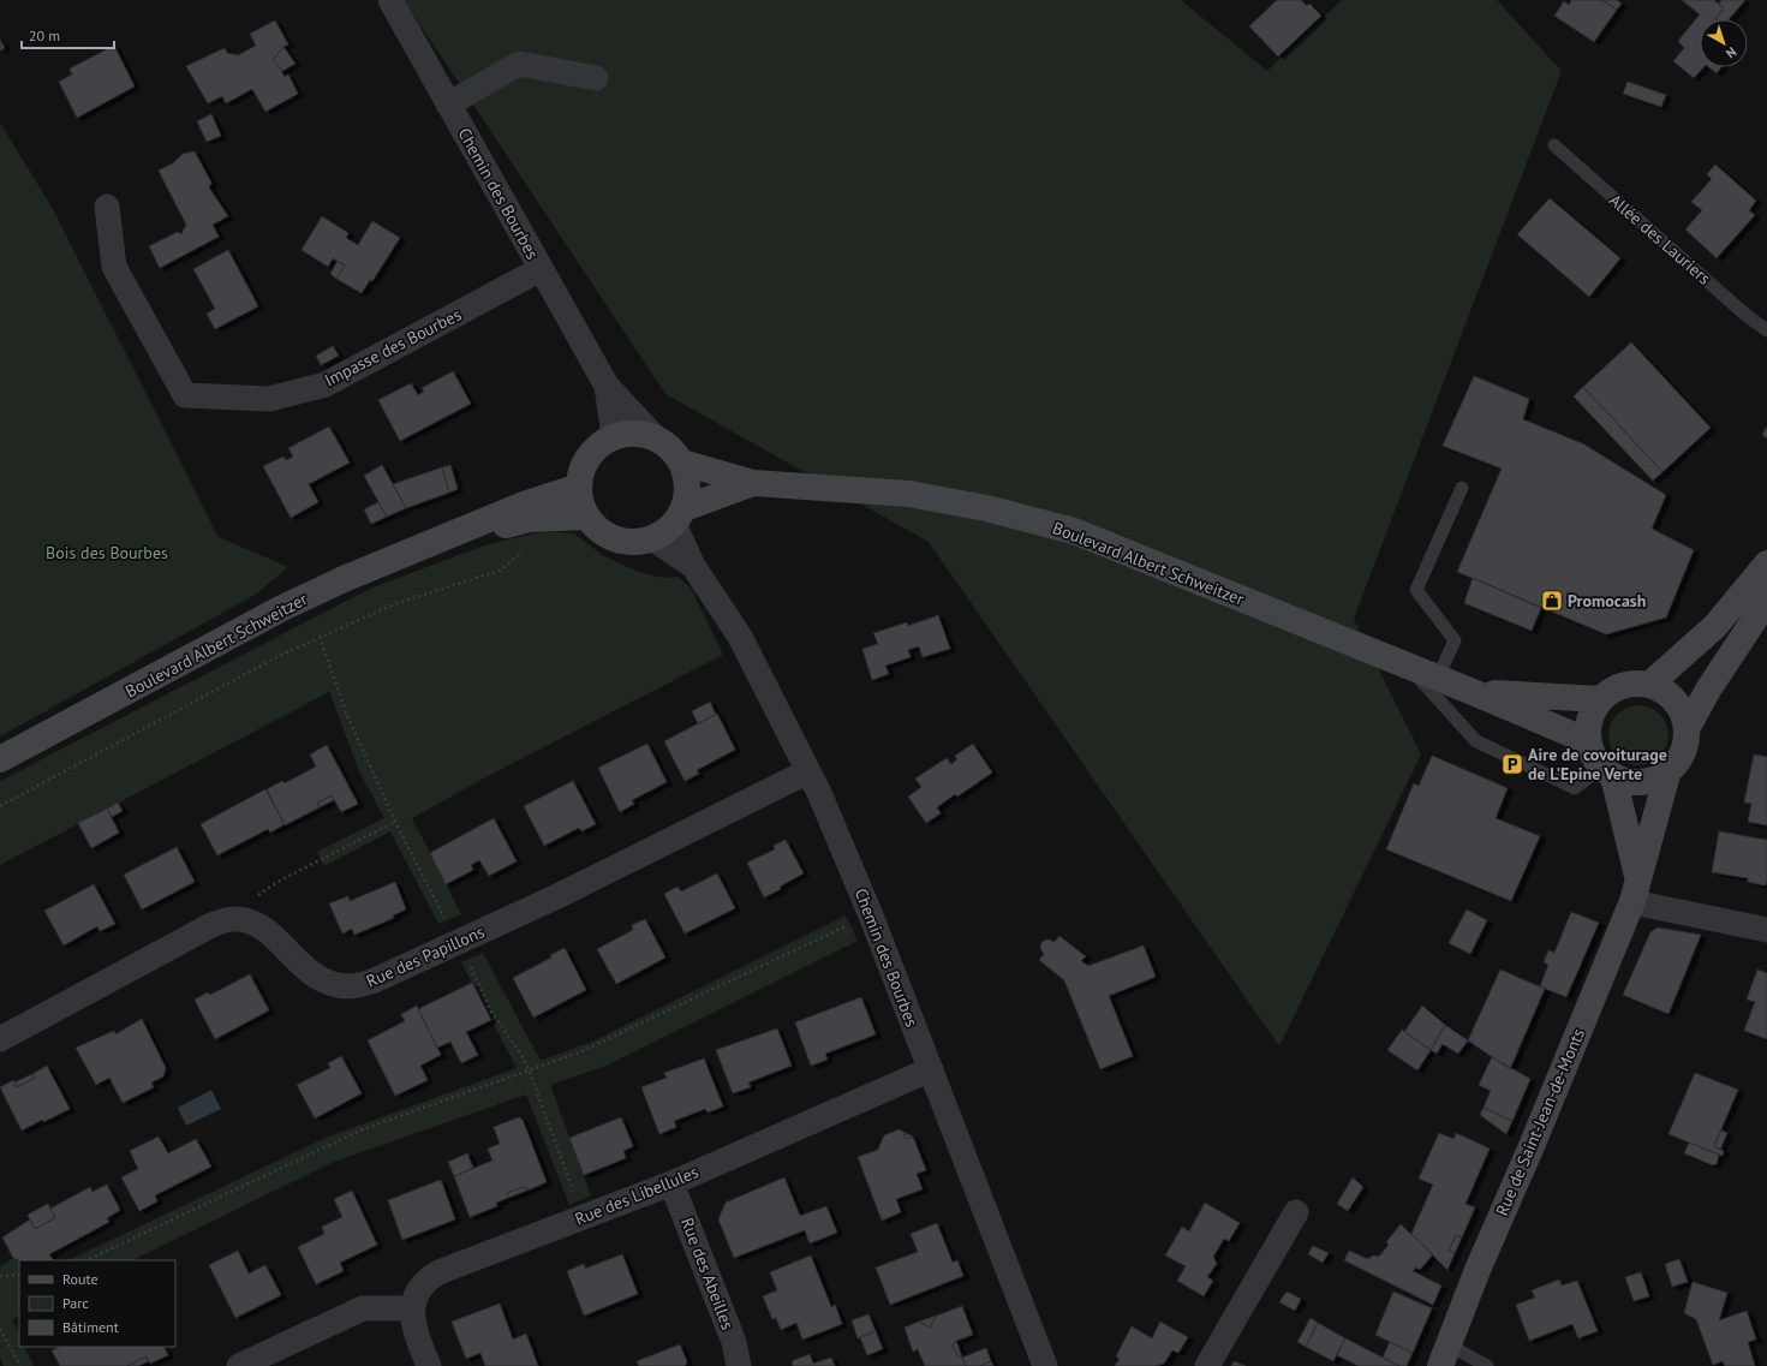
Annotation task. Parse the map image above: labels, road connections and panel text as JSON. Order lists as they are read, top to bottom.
{
  "streets": {
    "main road": ["Boulevard Albert Schweitzer", "Rue de Saint-Jean-de-Monts"],
    "street": [
      "Chemin des Bourbes",
      "Impasse des Bourbes",
      "Rue des Papillons",
      "Rue des Libellules",
      "Rue des Abeilles"
    ],
    "lane": ["Allée des Lauriers"]
  },
  "crossings": [
    ["Chemin des Bourbes", "Impasse des Bourbes"],
    ["Chemin des Bourbes", "Boulevard Albert Schweitzer"],
    ["Chemin des Bourbes", "Rue des Papillons"],
    ["Chemin des Bourbes", "Rue des Libellules"],
    ["Boulevard Albert Schweitzer", "Rue de Saint-Jean-de-Monts"],
    ["Rue des Libellules", "Rue des Abeilles"]
  ],
  "parks": ["Bois des Bourbes"],
  "places": {
    "shop": ["Promocash"],
    "parking": ["Aire de covoiturage de L'Epine Verte"]
  },
  "legend": ["Route", "Parc", "Bâtiment"],
  "scale_bar": "20 m",
  "north": "bottom right"
}
